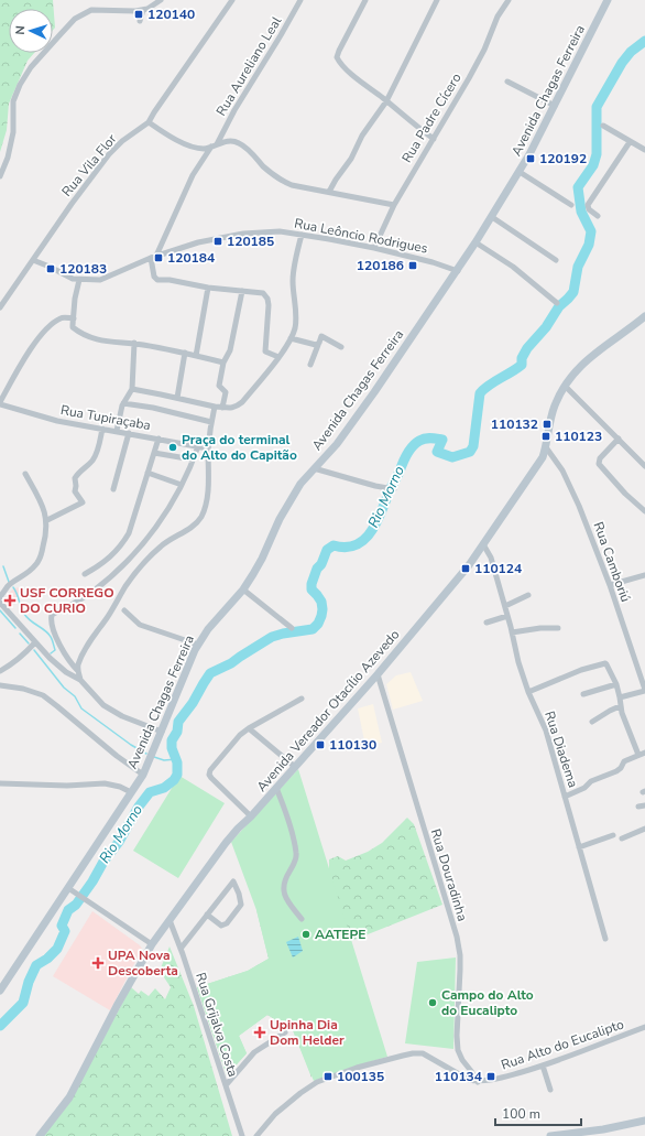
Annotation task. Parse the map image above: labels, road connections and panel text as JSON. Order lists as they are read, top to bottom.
{
  "streets": {
    "street": [
      "Rua Aureliano Leal",
      "Avenida Chagas Ferreira",
      "Rua Padre Cícero",
      "Rua Vila Flor",
      "Rua Leôncio Rodrigues",
      "Rua Tupiraçaba",
      "Rua Camboriú",
      "Avenida Vereador Otacílio Azevedo",
      "Rua Diadema",
      "Rua Douradinha",
      "Rua Grijalva Costa",
      "Rua Alto do Eucalipto"
    ]
  },
  "crossings": [
    ["Rua Aureliano Leal", "Rua Leôncio Rodrigues"],
    ["Avenida Chagas Ferreira", "Rua Leôncio Rodrigues"],
    ["Rua Padre Cícero", "Rua Leôncio Rodrigues"],
    ["Rua Vila Flor", "Rua Leôncio Rodrigues"],
    ["Rua Camboriú", "Avenida Vereador Otacílio Azevedo"],
    ["Avenida Vereador Otacílio Azevedo", "Rua Diadema"],
    ["Avenida Vereador Otacílio Azevedo", "Rua Douradinha"],
    ["Avenida Vereador Otacílio Azevedo", "Rua Grijalva Costa"],
    ["Rua Douradinha", "Rua Alto do Eucalipto"]
  ],
  "water": ["Rio Morno"],
  "places": {
    "transit": [
      "120140",
      "120192",
      "120185",
      "120184",
      "120186",
      "120183",
      "110132",
      "110123",
      "110124",
      "110130",
      "100135",
      "110134"
    ],
    "other": ["Praça do terminal do Alto do Capitão", "AATEPE", "Campo do Alto do Eucalipto"],
    "health": ["USF CORREGO DO CURIO", "UPA Nova Descoberta", "Upinha Dia Dom Helder"]
  },
  "scale_bar": "100 m",
  "north": "left"
}
